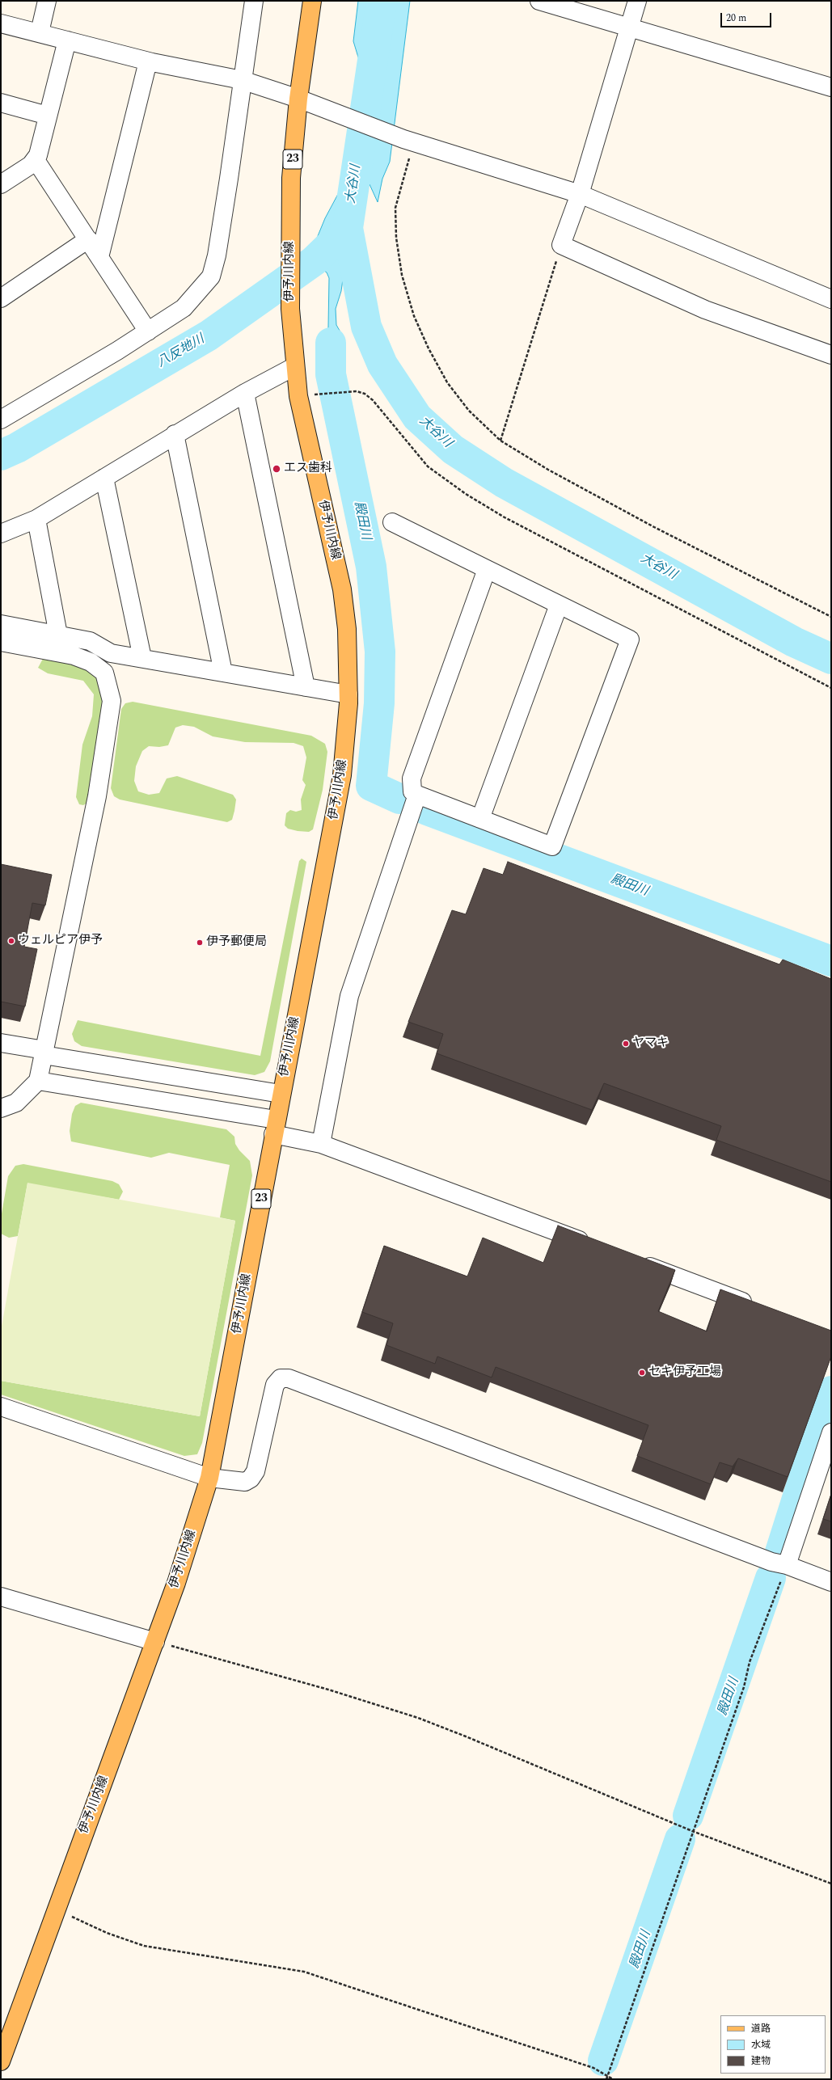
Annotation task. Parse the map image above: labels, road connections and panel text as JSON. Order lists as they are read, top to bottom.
{
  "streets": {
    "main road": ["23", "伊予川内線"]
  },
  "water": ["大谷川", "八反地川", "殿田川"],
  "places": [
    "エス歯科",
    "ウェルピア伊予",
    "伊予郵便局",
    "ヤマキ",
    "セキ伊予工場"
  ],
  "legend": ["道路", "水域", "建物"],
  "scale_bar": "20 m"
}
